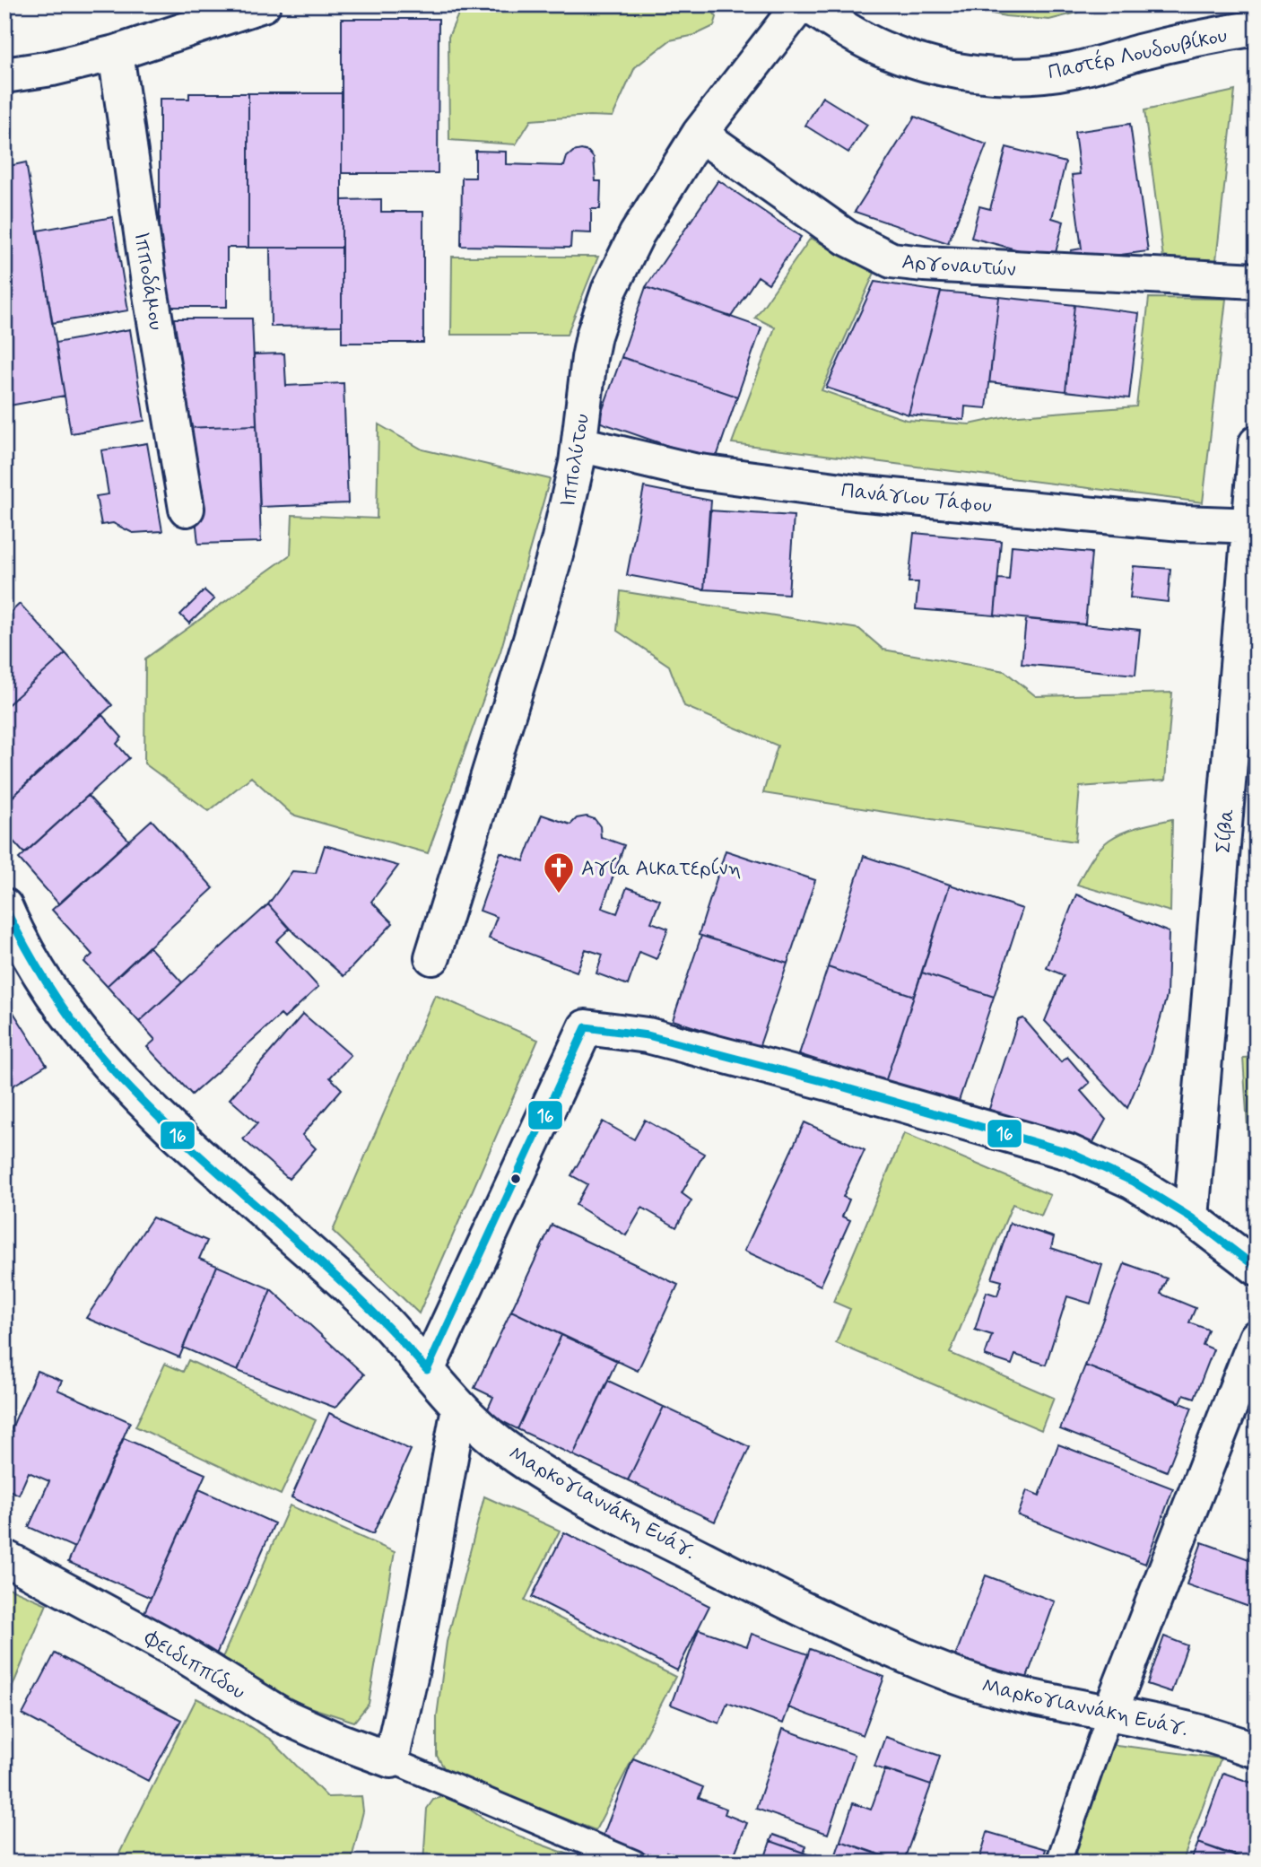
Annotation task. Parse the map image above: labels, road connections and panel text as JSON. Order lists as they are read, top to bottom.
{
  "streets": {
    "street": [
      "Παστέρ Λουδουβίκου",
      "Αργοναυτών",
      "Ιπποδάμου",
      "Ιππολύτου",
      "Πανάγιου Τάφου",
      "Σίβα",
      "Μαρκογιαννάκη Ευάγ.",
      "Φειδιππίδου"
    ]
  },
  "crossings": [
    ["Αργοναυτών", "Ιππολύτου"],
    ["Ιππολύτου", "Πανάγιου Τάφου"],
    ["Πανάγιου Τάφου", "Σίβα"]
  ],
  "places": {
    "church": ["Αγία Αικατερίνη"]
  },
  "lines": ["transit line 16"]
}
